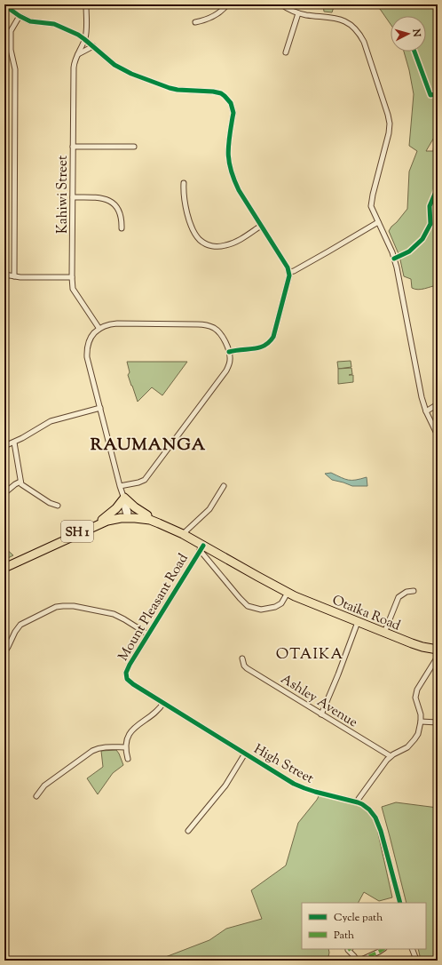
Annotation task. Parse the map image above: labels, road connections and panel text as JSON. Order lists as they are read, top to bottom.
{
  "streets": {
    "highway": ["SH 1", "Otaika Road"],
    "street": [
      "Kahiwi Street",
      "Mount Pleasant Road",
      "Ashley Avenue",
      "High Street"
    ]
  },
  "crossings": [
    ["Mount Pleasant Road", "Otaika Road"],
    ["Mount Pleasant Road", "High Street"]
  ],
  "districts": ["RAUMANGA", "OTAIKA"],
  "legend": ["Cycle path", "Path"],
  "north": "right"
}
